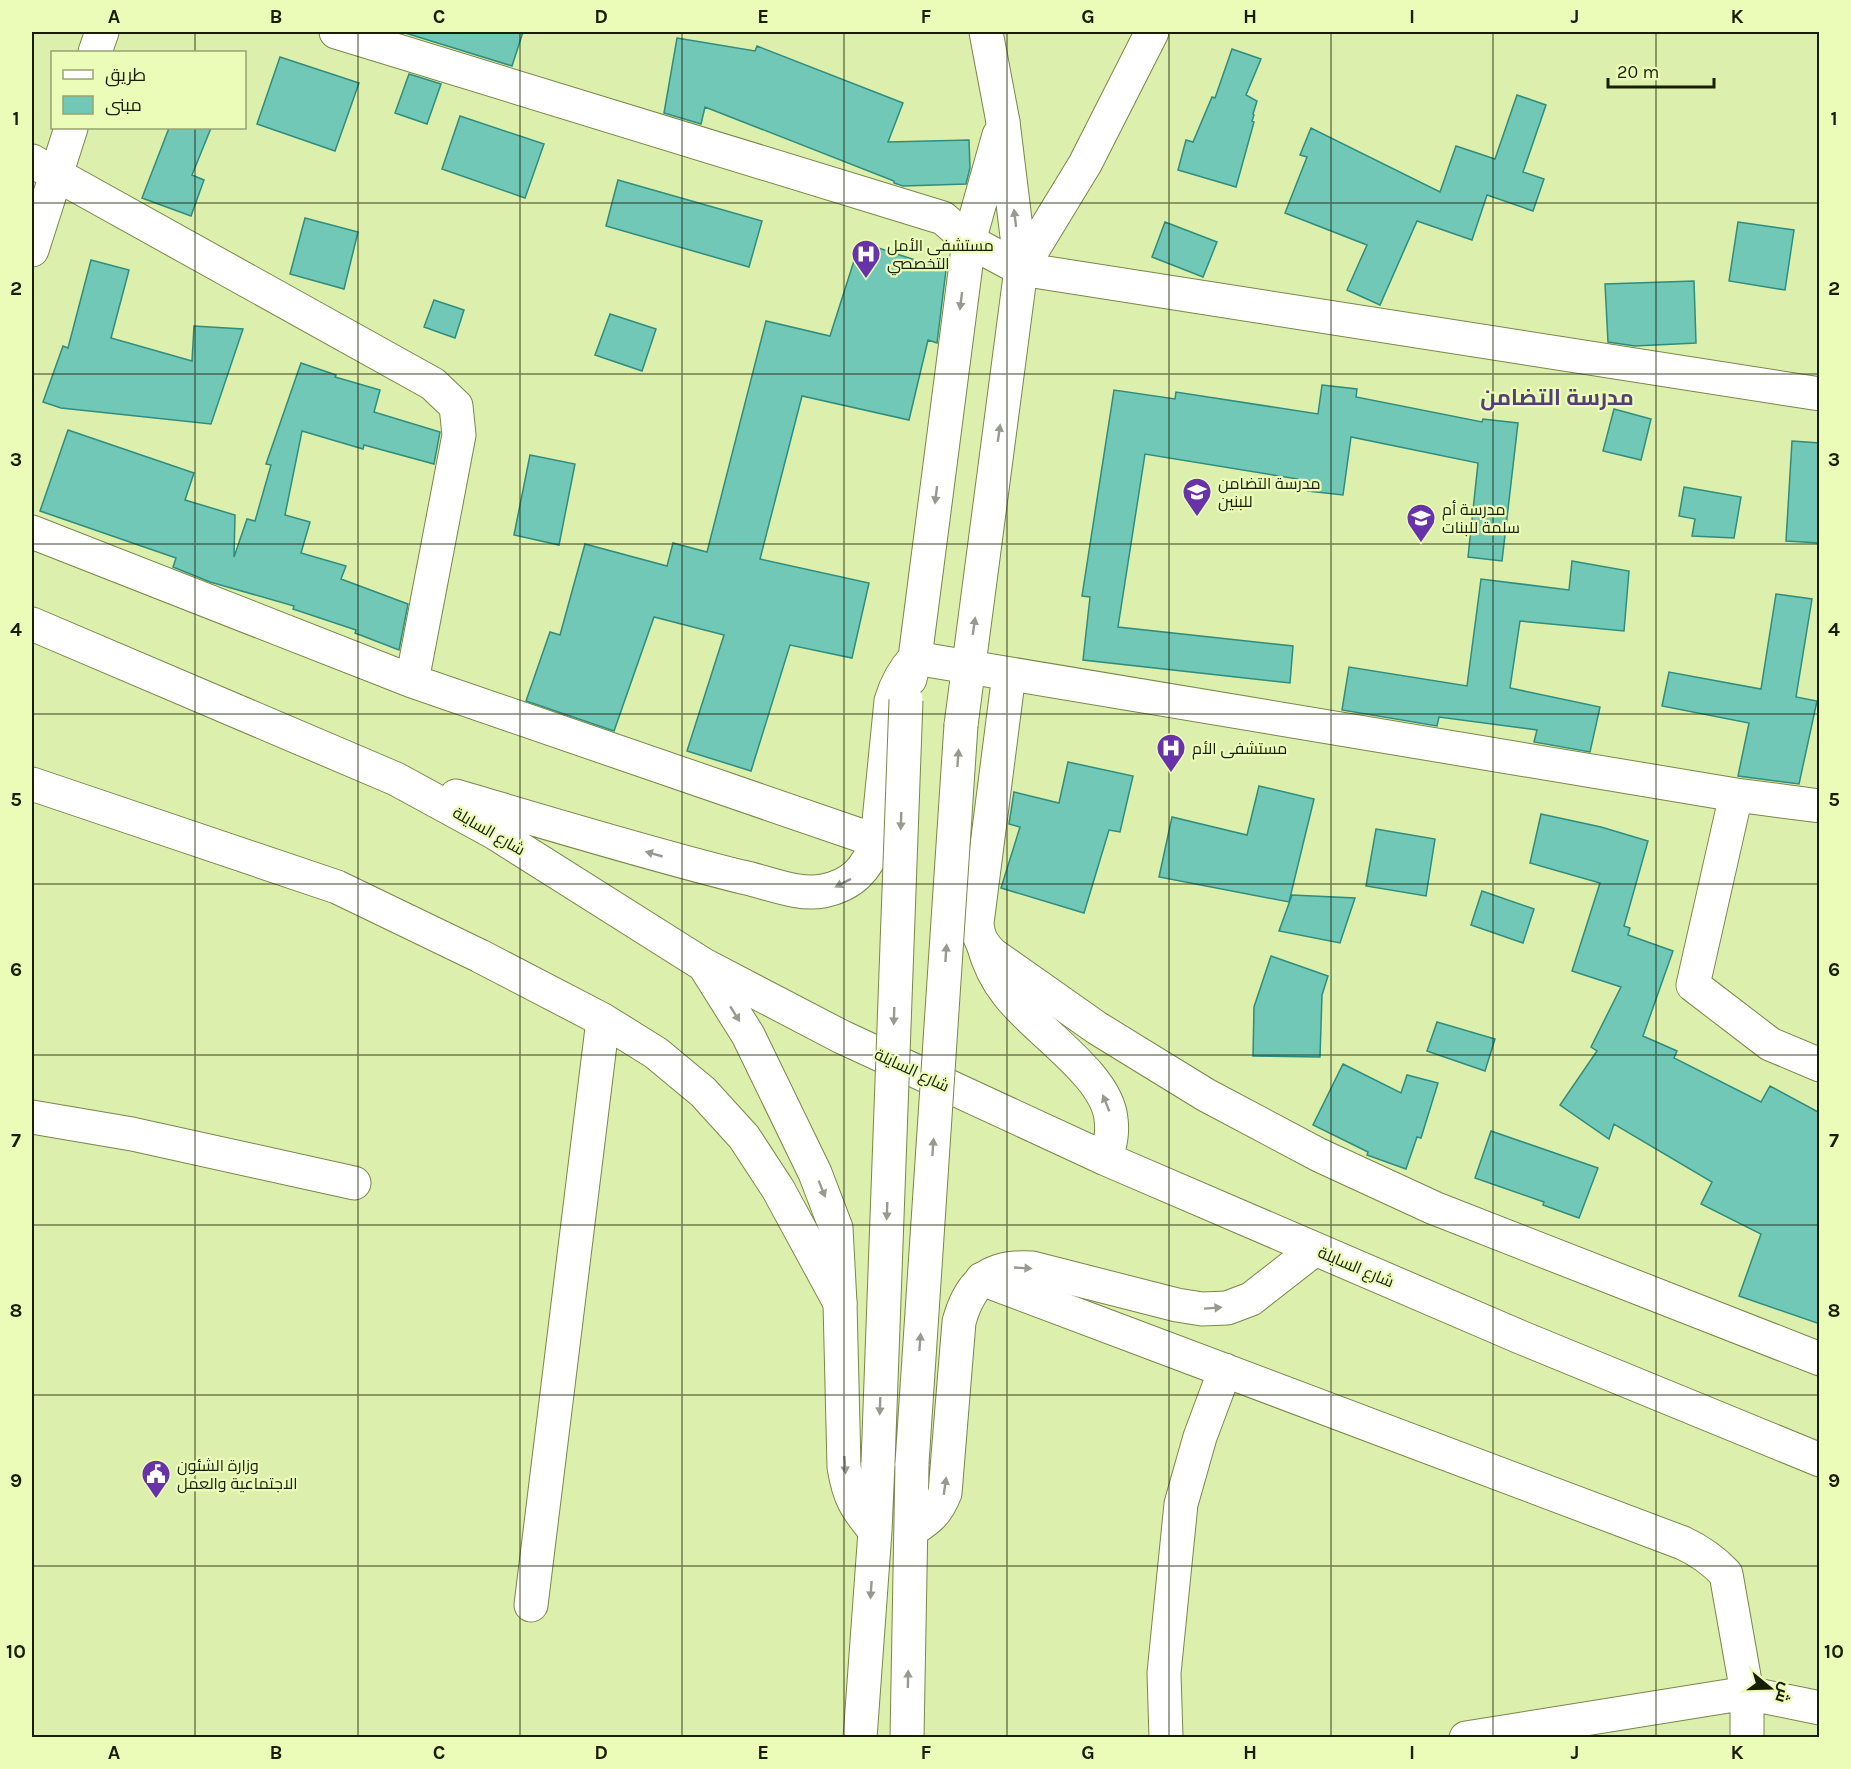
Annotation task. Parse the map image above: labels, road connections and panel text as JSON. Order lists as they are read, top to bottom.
{
  "streets": {
    "street": ["شارع السايلة"]
  },
  "districts": ["مدرسة التضامن"],
  "places": {
    "hospital": ["مستشفى الأمل التخصصي", "مستشفى الأم"],
    "school or university": ["مدرسة التضامن للبنين", "مدرسة أم سلمة للبنات"],
    "public building": ["وزارة الشئون الاجتماعية والعمل"]
  },
  "legend": ["طريق", "مبنى"],
  "scale_bar": "20 m",
  "north": "right",
  "grid": {
    "columns": [
      "A",
      "B",
      "C",
      "D",
      "E",
      "F",
      "G",
      "H",
      "I",
      "J",
      "K"
    ],
    "rows": [
      "1",
      "2",
      "3",
      "4",
      "5",
      "6",
      "7",
      "8",
      "9",
      "10"
    ]
  }
}
